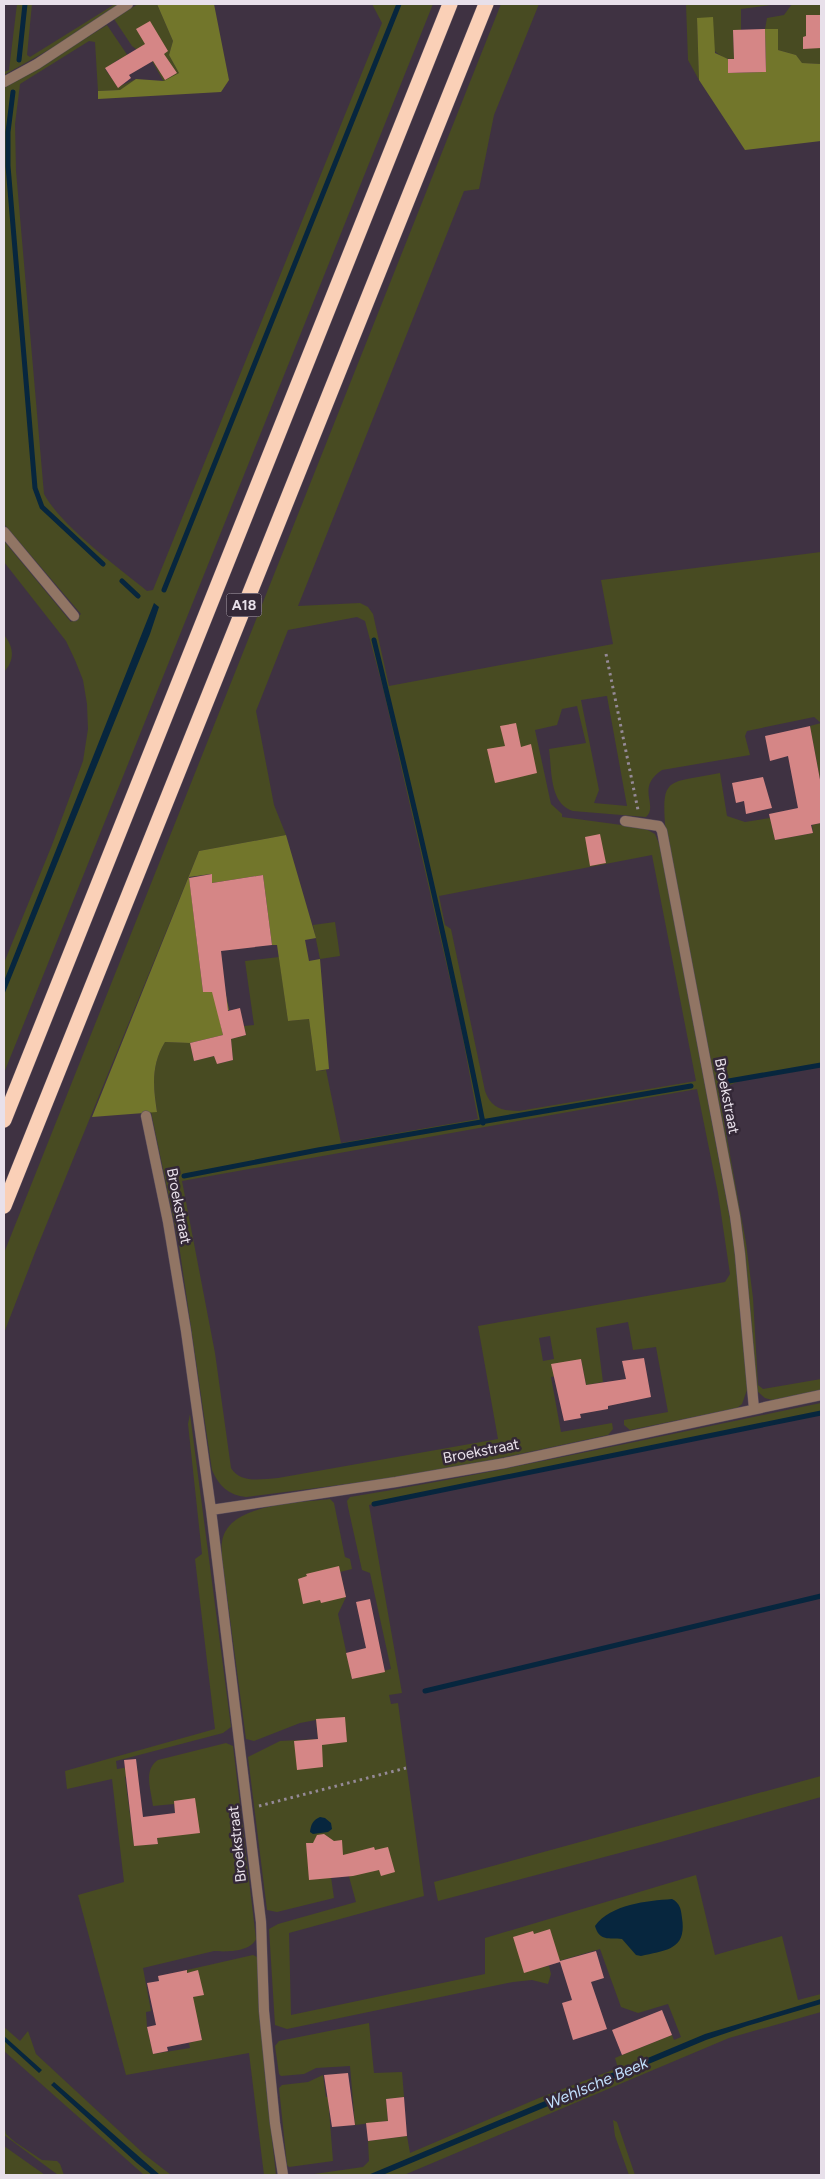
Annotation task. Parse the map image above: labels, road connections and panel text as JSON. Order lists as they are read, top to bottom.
{
  "streets": {
    "highway": ["A18"],
    "street": ["Broekstraat"]
  },
  "water": ["Wehlsche Beek"]
}
